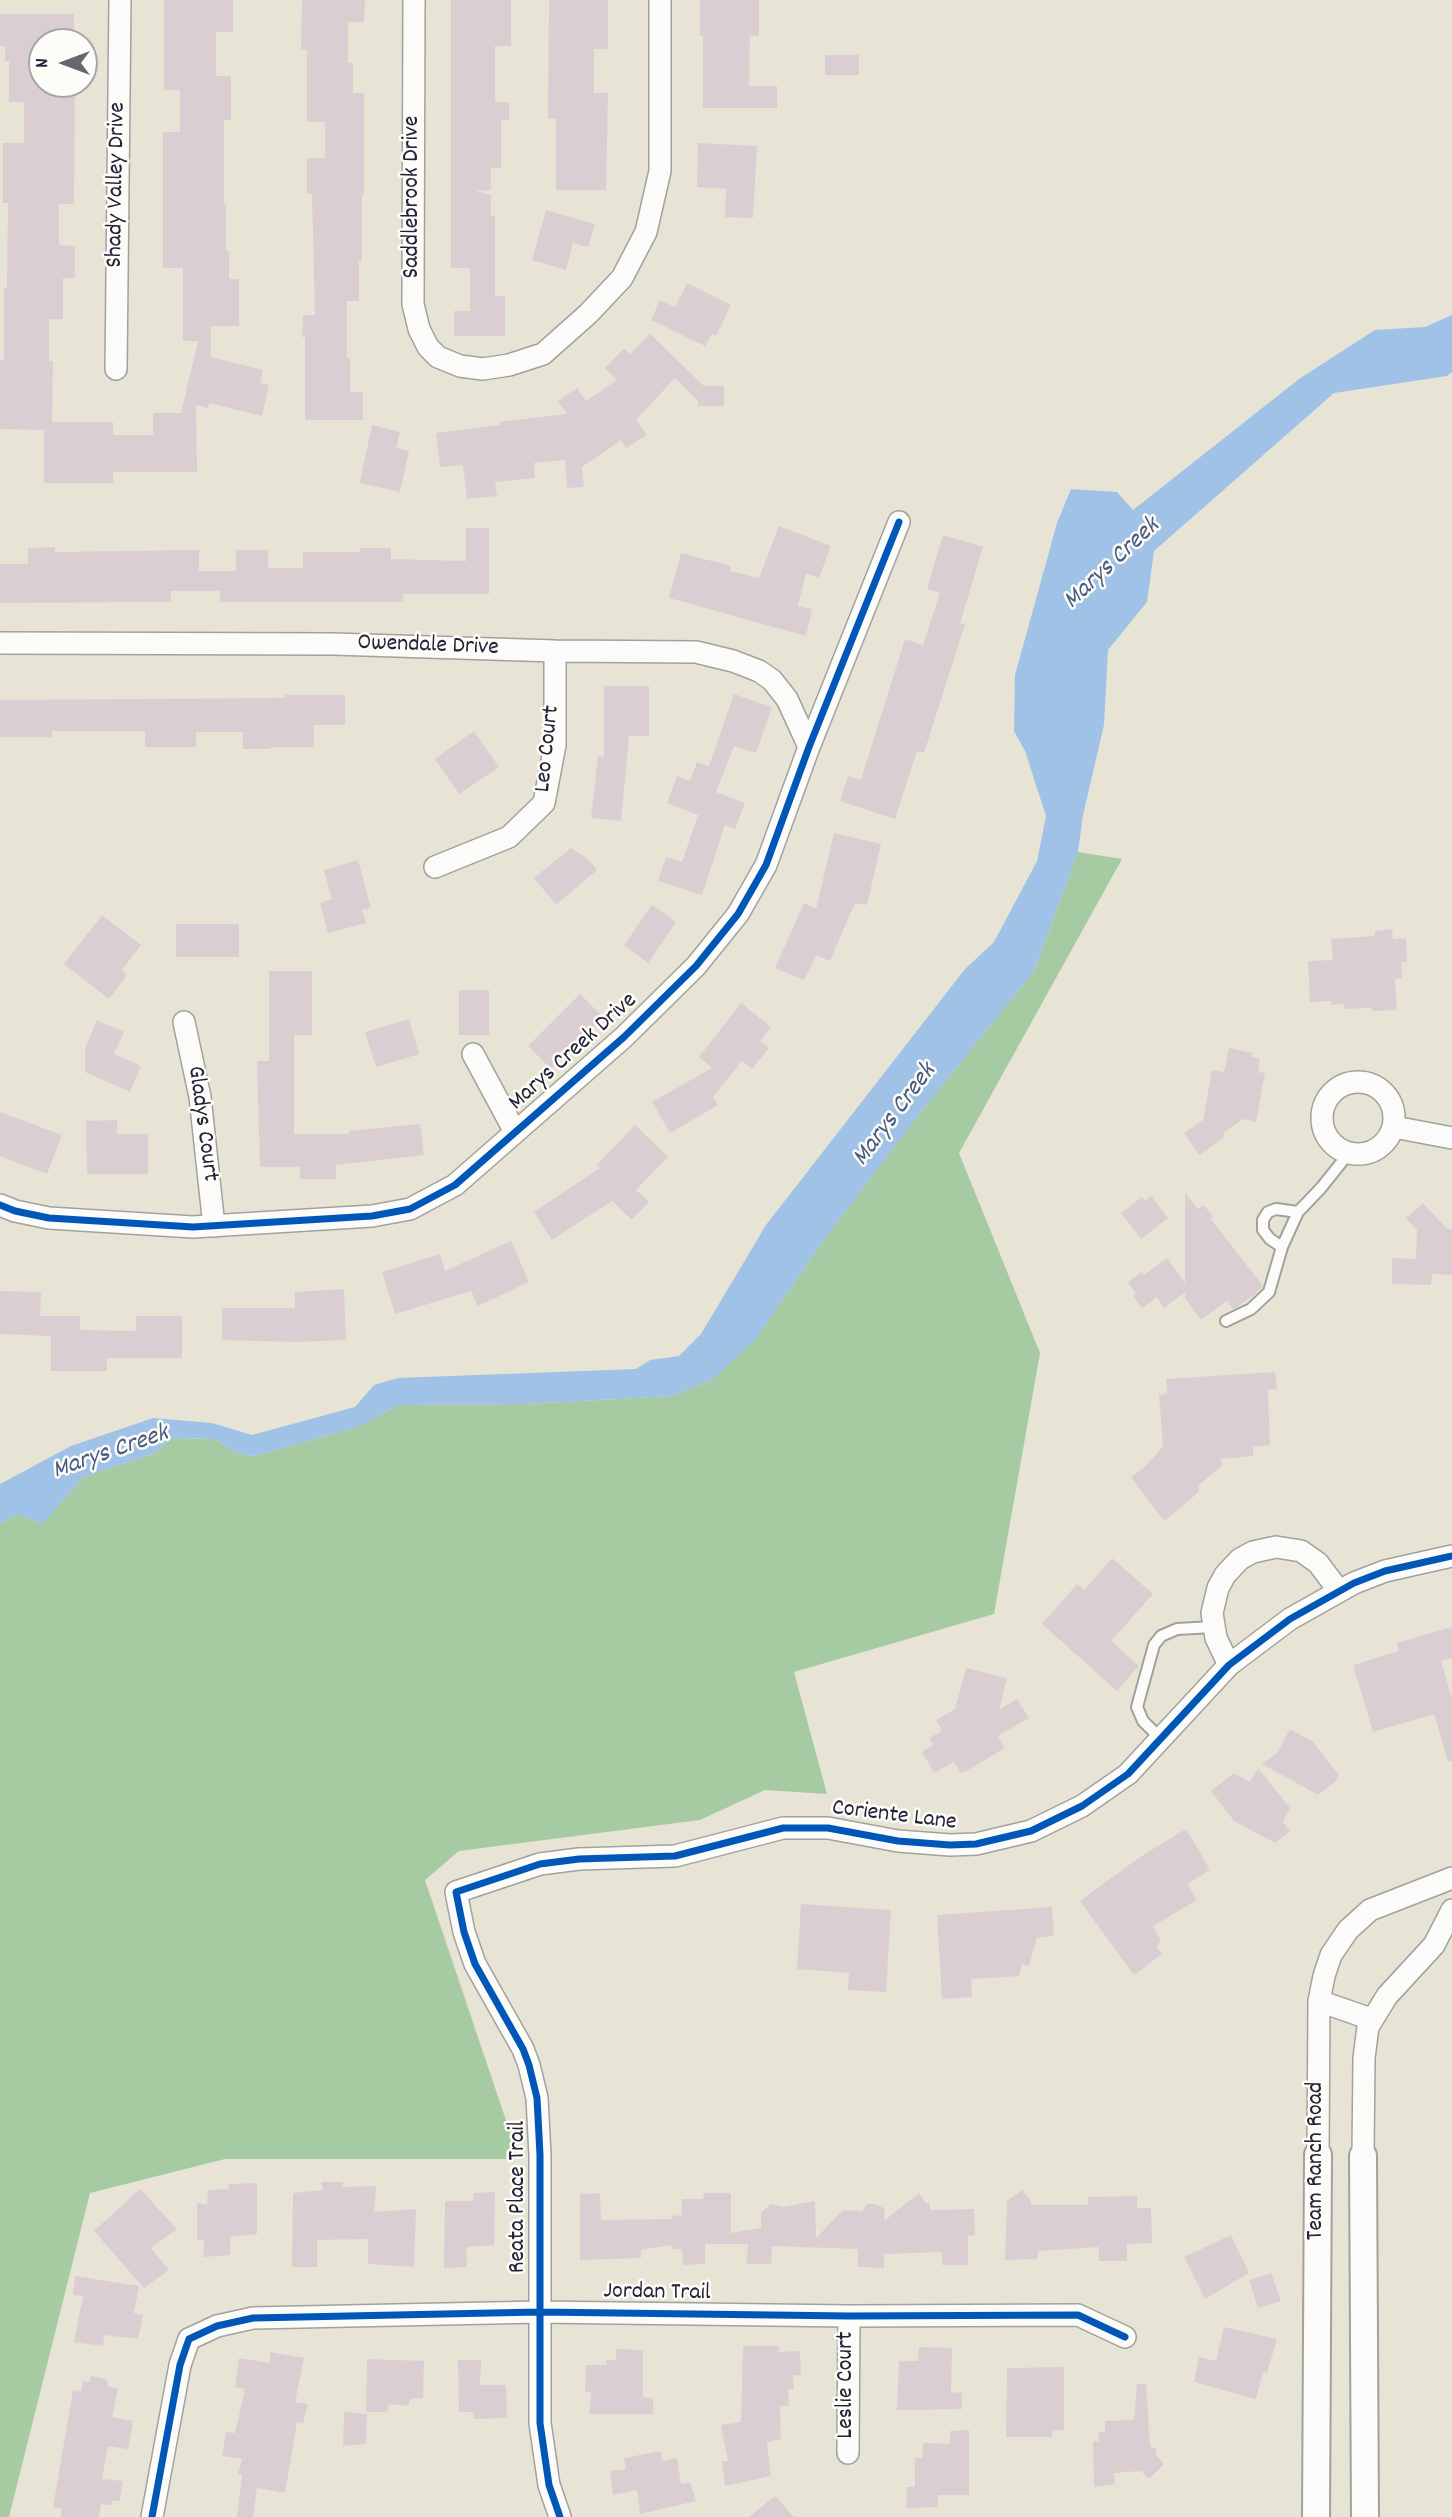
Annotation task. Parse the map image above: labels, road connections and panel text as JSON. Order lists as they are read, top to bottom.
{
  "streets": {
    "street": [
      "Shady Valley Drive",
      "Saddlebrook Drive",
      "Owendale Drive",
      "Leo Court",
      "Marys Creek Drive",
      "Gladys Court",
      "Coriente Lane",
      "Team Ranch Road",
      "Reata Place Trail",
      "Jordan Trail",
      "Leslie Court"
    ]
  },
  "crossings": [
    ["Owendale Drive", "Leo Court"],
    ["Owendale Drive", "Marys Creek Drive"],
    ["Marys Creek Drive", "Gladys Court"],
    ["Coriente Lane", "Reata Place Trail"],
    ["Reata Place Trail", "Jordan Trail"],
    ["Jordan Trail", "Leslie Court"]
  ],
  "water": ["Marys Creek"],
  "north": "left"
}
